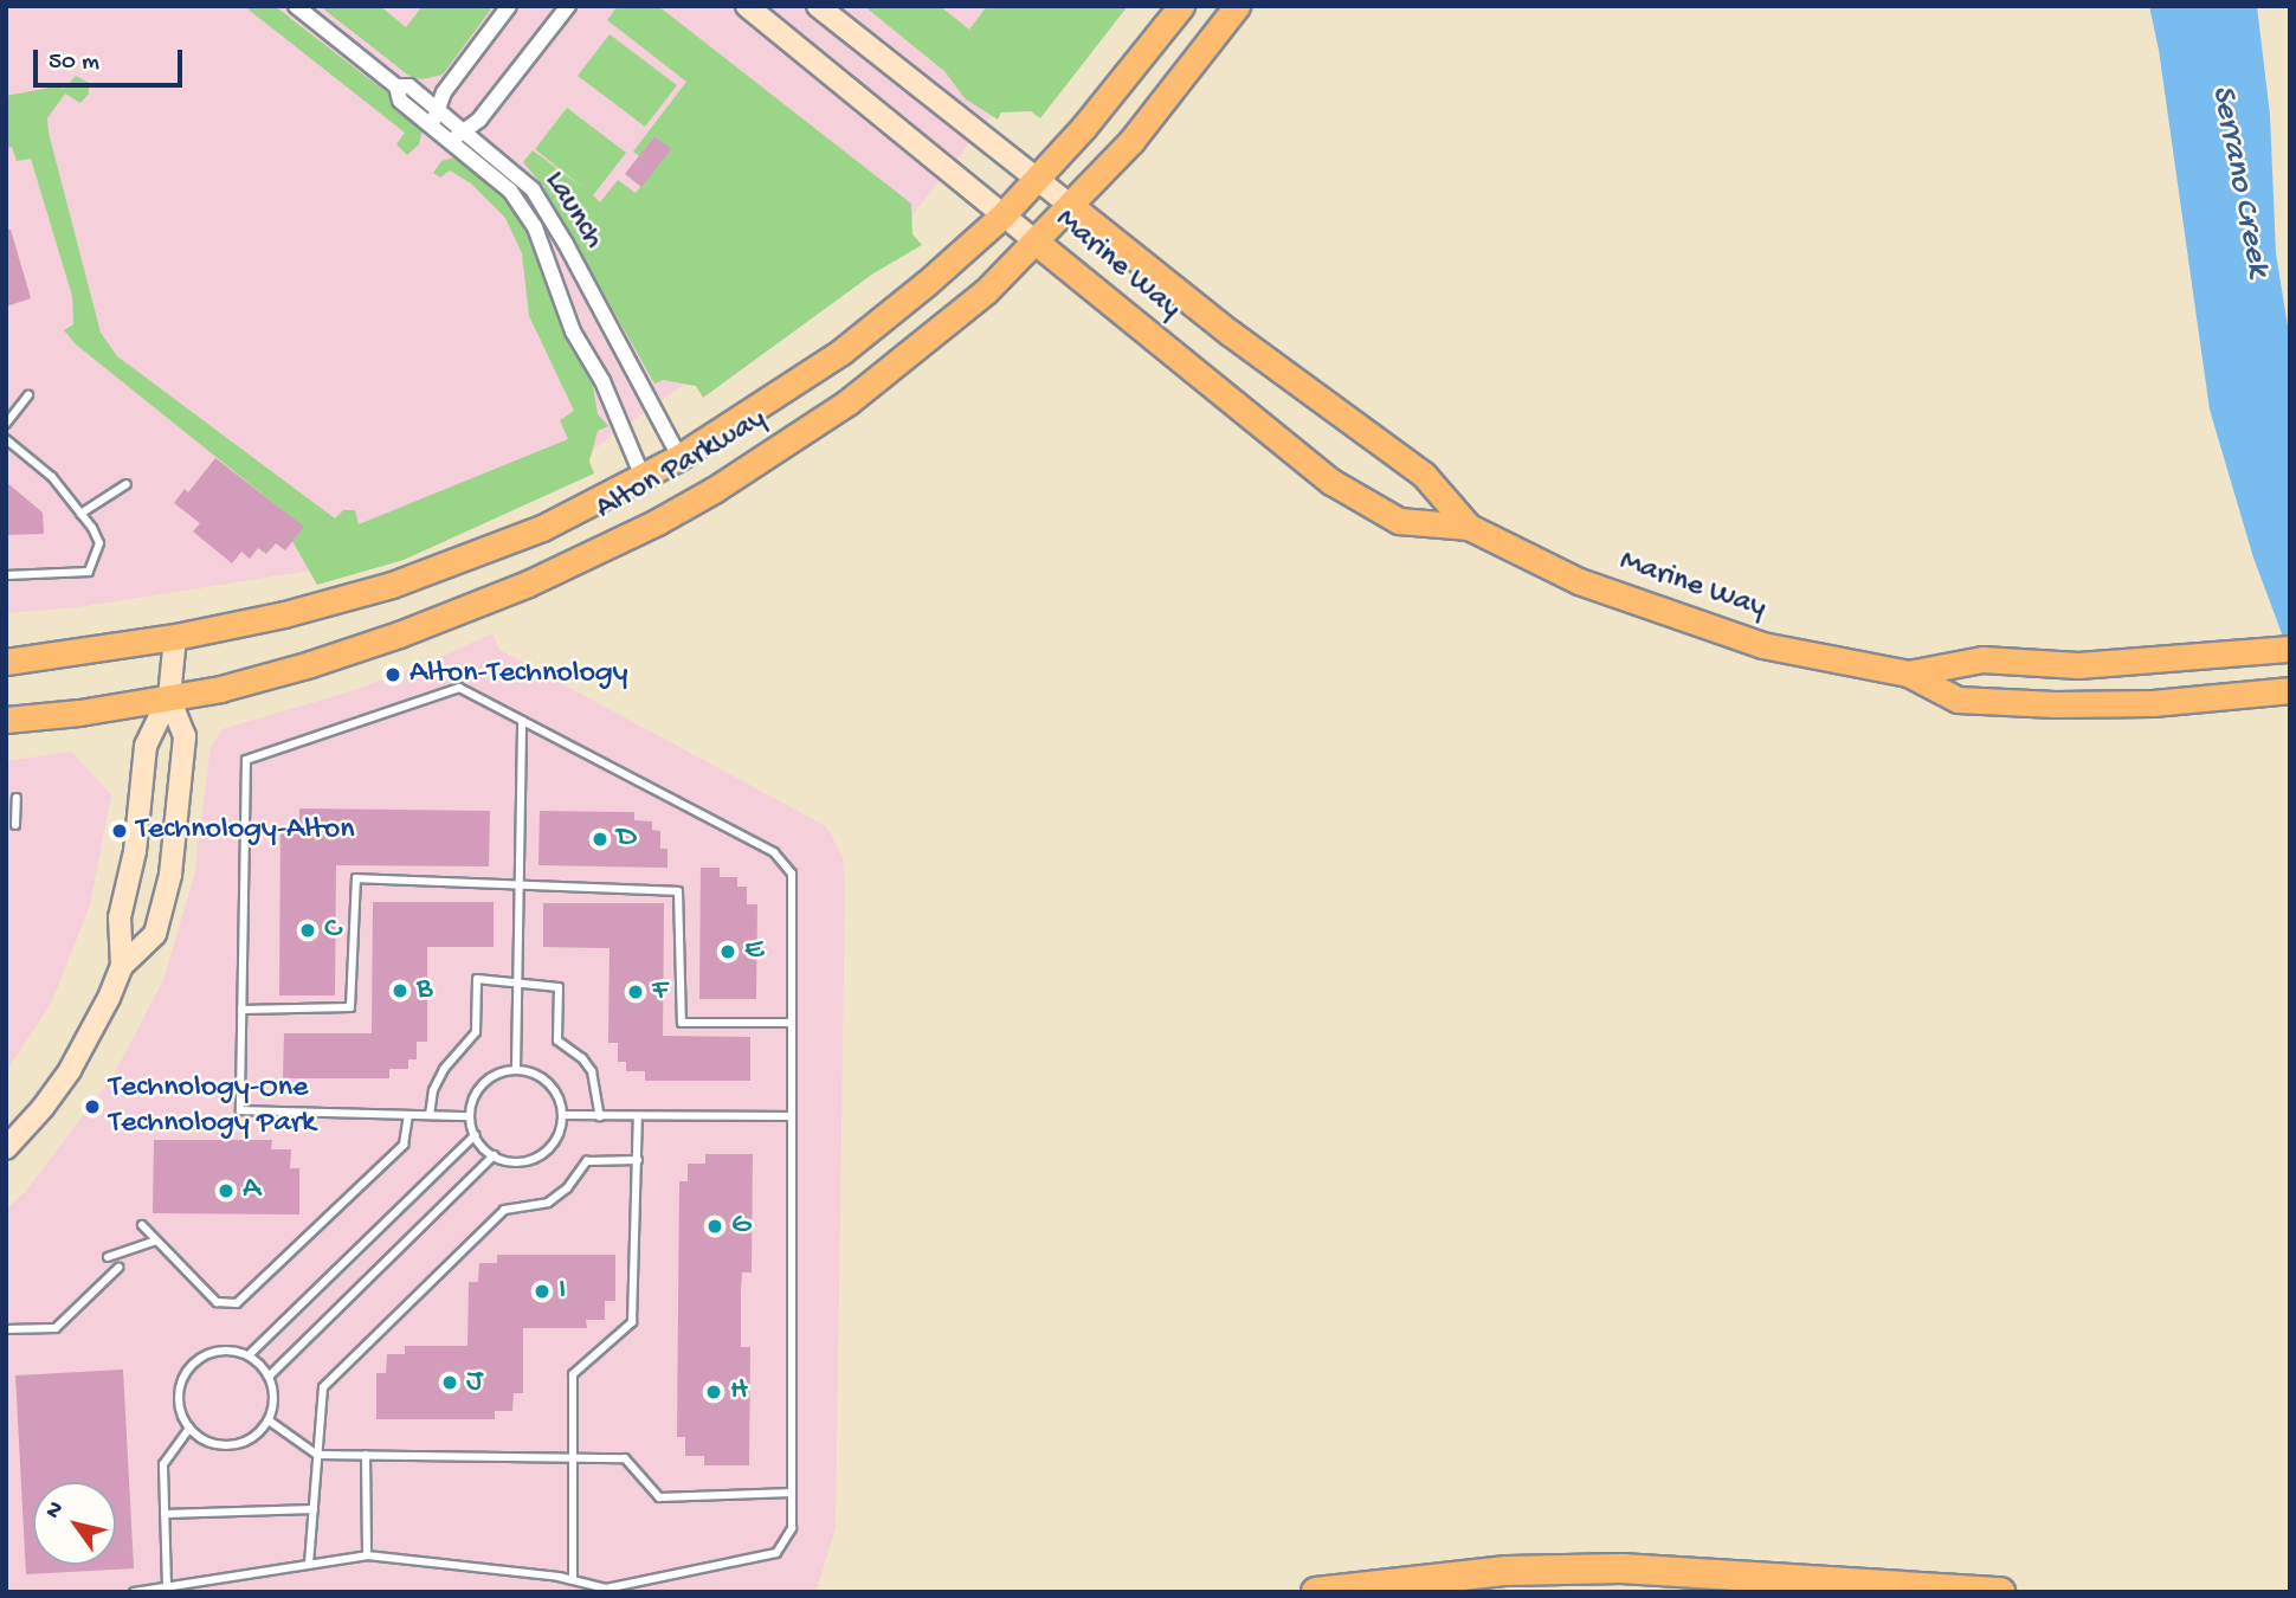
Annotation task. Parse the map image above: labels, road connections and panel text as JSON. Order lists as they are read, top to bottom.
{
  "streets": {
    "main road": ["Marine Way", "Alton Parkway"],
    "street": ["Launch"]
  },
  "crossings": [
    ["Launch", "Alton Parkway"],
    ["Marine Way", "Alton Parkway"]
  ],
  "water": ["Serrano Creek"],
  "places": [
    "Alton-Technology",
    "Technology-Alton",
    "D",
    "C",
    "E",
    "B",
    "F",
    "Technology-One Technology Park",
    "A",
    "G",
    "I",
    "J",
    "H"
  ],
  "scale_bar": "50 m",
  "north": "top left"
}
